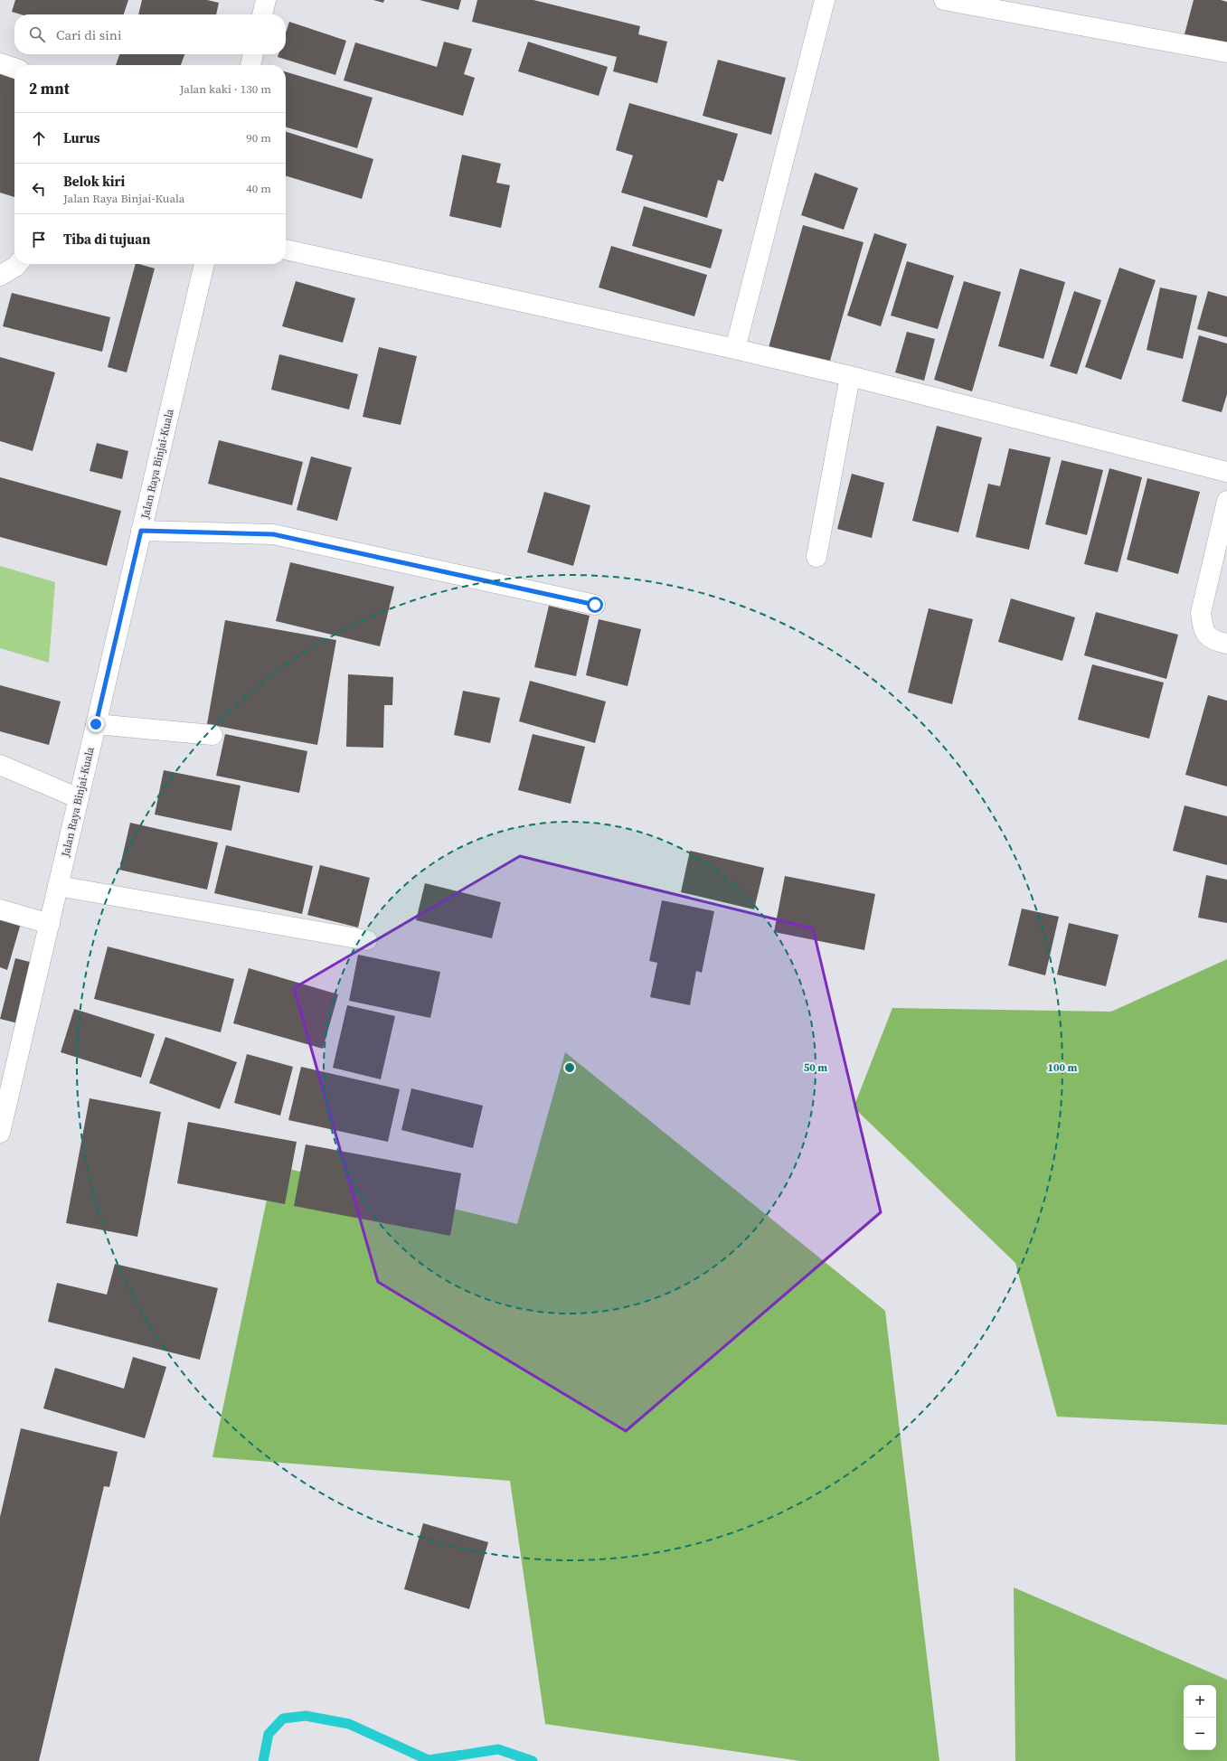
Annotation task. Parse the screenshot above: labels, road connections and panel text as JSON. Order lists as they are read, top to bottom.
{
  "streets": {
    "street": ["Jalan Raya Binjai-Kuala"]
  },
  "page": {
    "search": "Cari di sini",
    "heading": ["2 mnt", "Jalan kaki · 130 m"],
    "list": [
      ["Lurus", "90 m"],
      ["Belok kiri", "Jalan Raya Binjai-Kuala", "40 m"],
      "Tiba di tujuan"
    ],
    "map_buttons": ["+", "−"]
  },
  "rings": ["50 m", "100 m"]
}
